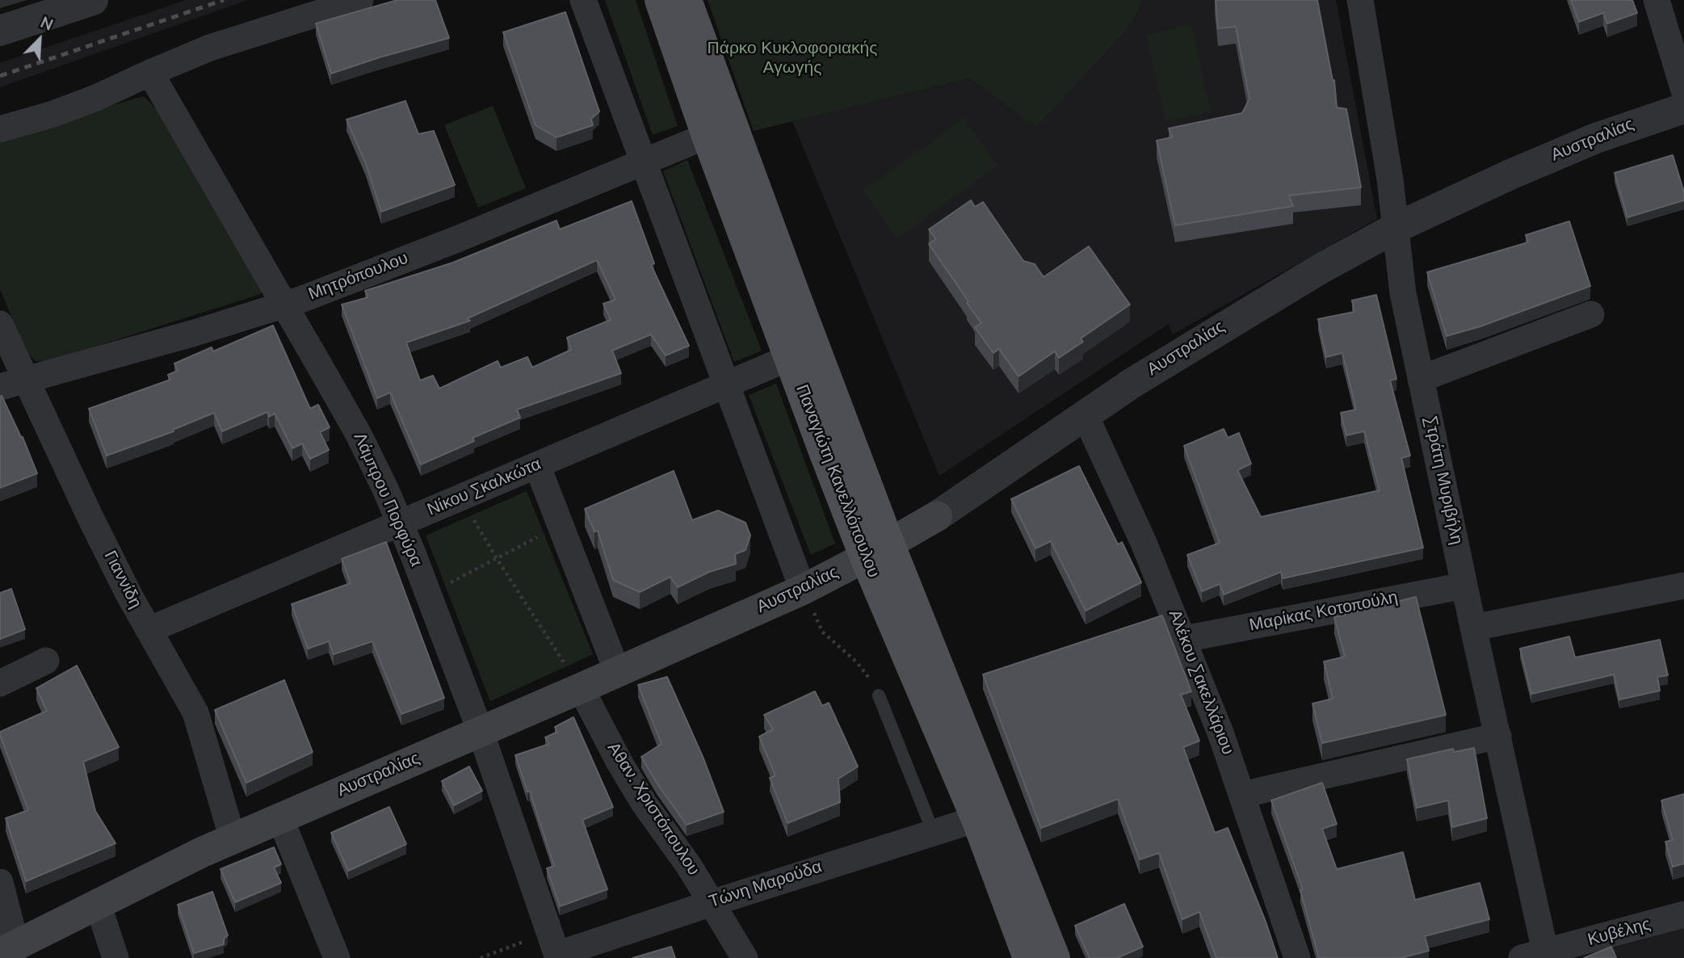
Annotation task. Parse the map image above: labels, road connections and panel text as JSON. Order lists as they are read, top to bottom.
{
  "streets": {
    "main road": ["Αυστραλίας", "Παναγιώτη Κανελλόπουλου"],
    "street": [
      "Μητρόπουλου",
      "Στράτη Μυριβήλη",
      "Νίκου Σκαλκώτα",
      "Λάμπρου Πορφύρα",
      "Γιαννίδη",
      "Μαρίκας Κοτοπούλη",
      "Αλέκου Σακελλάριου",
      "Αθαν. Χριστόπουλου",
      "Τώνη Μαρούδα",
      "Κυβέλης"
    ]
  },
  "crossings": [
    ["Αυστραλίας", "Στράτη Μυριβήλη"],
    ["Αυστραλίας", "Παναγιώτη Κανελλόπουλου"],
    ["Αυστραλίας", "Λάμπρου Πορφύρα"],
    ["Αυστραλίας", "Γιαννίδη"],
    ["Αυστραλίας", "Αλέκου Σακελλάριου"],
    ["Αυστραλίας", "Αθαν. Χριστόπουλου"],
    ["Μητρόπουλου", "Παναγιώτη Κανελλόπουλου"],
    ["Μητρόπουλου", "Λάμπρου Πορφύρα"],
    ["Μητρόπουλου", "Γιαννίδη"],
    ["Στράτη Μυριβήλη", "Μαρίκας Κοτοπούλη"],
    ["Στράτη Μυριβήλη", "Κυβέλης"],
    ["Παναγιώτη Κανελλόπουλου", "Νίκου Σκαλκώτα"],
    ["Παναγιώτη Κανελλόπουλου", "Τώνη Μαρούδα"],
    ["Νίκου Σκαλκώτα", "Λάμπρου Πορφύρα"],
    ["Νίκου Σκαλκώτα", "Γιαννίδη"],
    ["Λάμπρου Πορφύρα", "Τώνη Μαρούδα"],
    ["Μαρίκας Κοτοπούλη", "Αλέκου Σακελλάριου"],
    ["Αθαν. Χριστόπουλου", "Τώνη Μαρούδα"]
  ],
  "parks": ["Πάρκο Κυκλοφοριακής Αγωγής"],
  "north": "top right"
}
